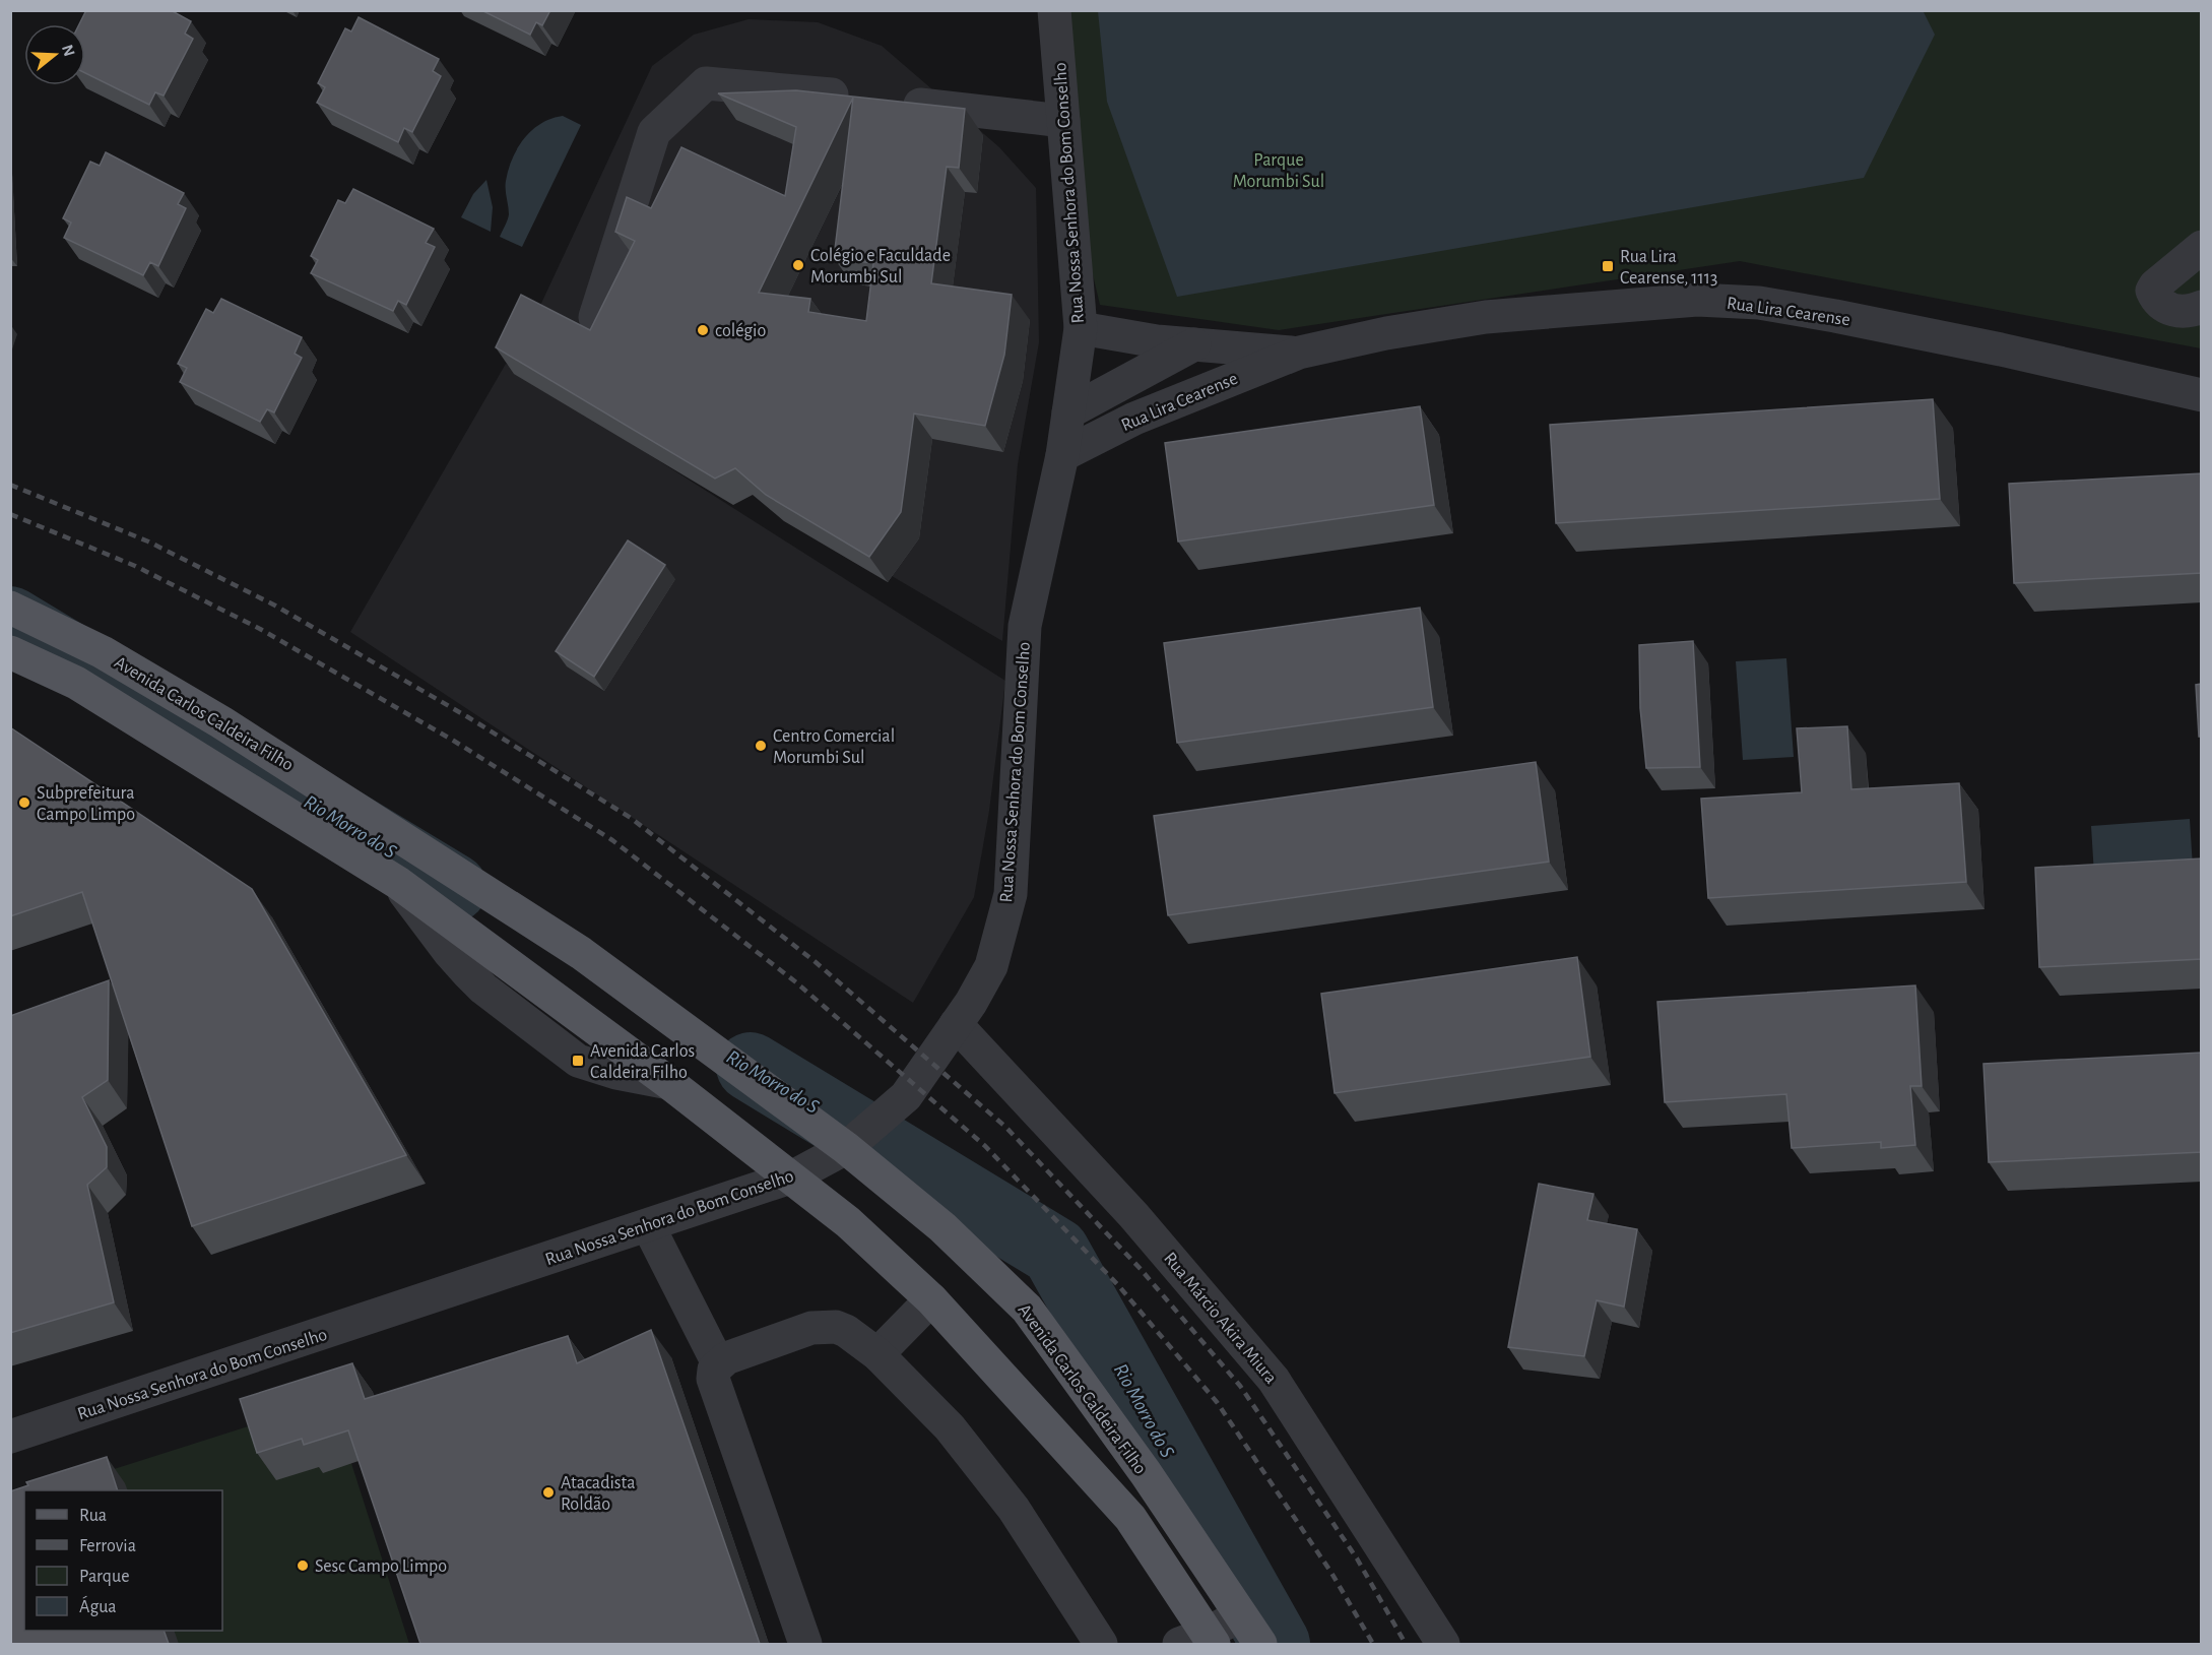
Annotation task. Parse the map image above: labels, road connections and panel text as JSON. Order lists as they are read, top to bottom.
{
  "streets": {
    "main road": ["Avenida Carlos Caldeira Filho"],
    "street": ["Rua Nossa Senhora do Bom Conselho", "Rua Lira Cearense", "Rua Márcio Akira Miura"]
  },
  "crossings": [
    ["Rua Nossa Senhora do Bom Conselho", "Rua Lira Cearense"],
    ["Rua Nossa Senhora do Bom Conselho", "Avenida Carlos Caldeira Filho"],
    ["Rua Nossa Senhora do Bom Conselho", "Rua Márcio Akira Miura"]
  ],
  "water": ["Rio Morro do S"],
  "parks": ["Parque Morumbi Sul"],
  "places": {
    "other": [
      "Colégio e Faculdade Morumbi Sul",
      "colégio",
      "Centro Comercial Morumbi Sul",
      "Subprefeitura Campo Limpo",
      "Atacadista Roldão",
      "Sesc Campo Limpo"
    ],
    "transit": ["Rua Lira Cearense, 1113", "Avenida Carlos Caldeira Filho"]
  },
  "legend": [
    "Rua",
    "Ferrovia",
    "Parque",
    "Água"
  ],
  "north": "right"
}
